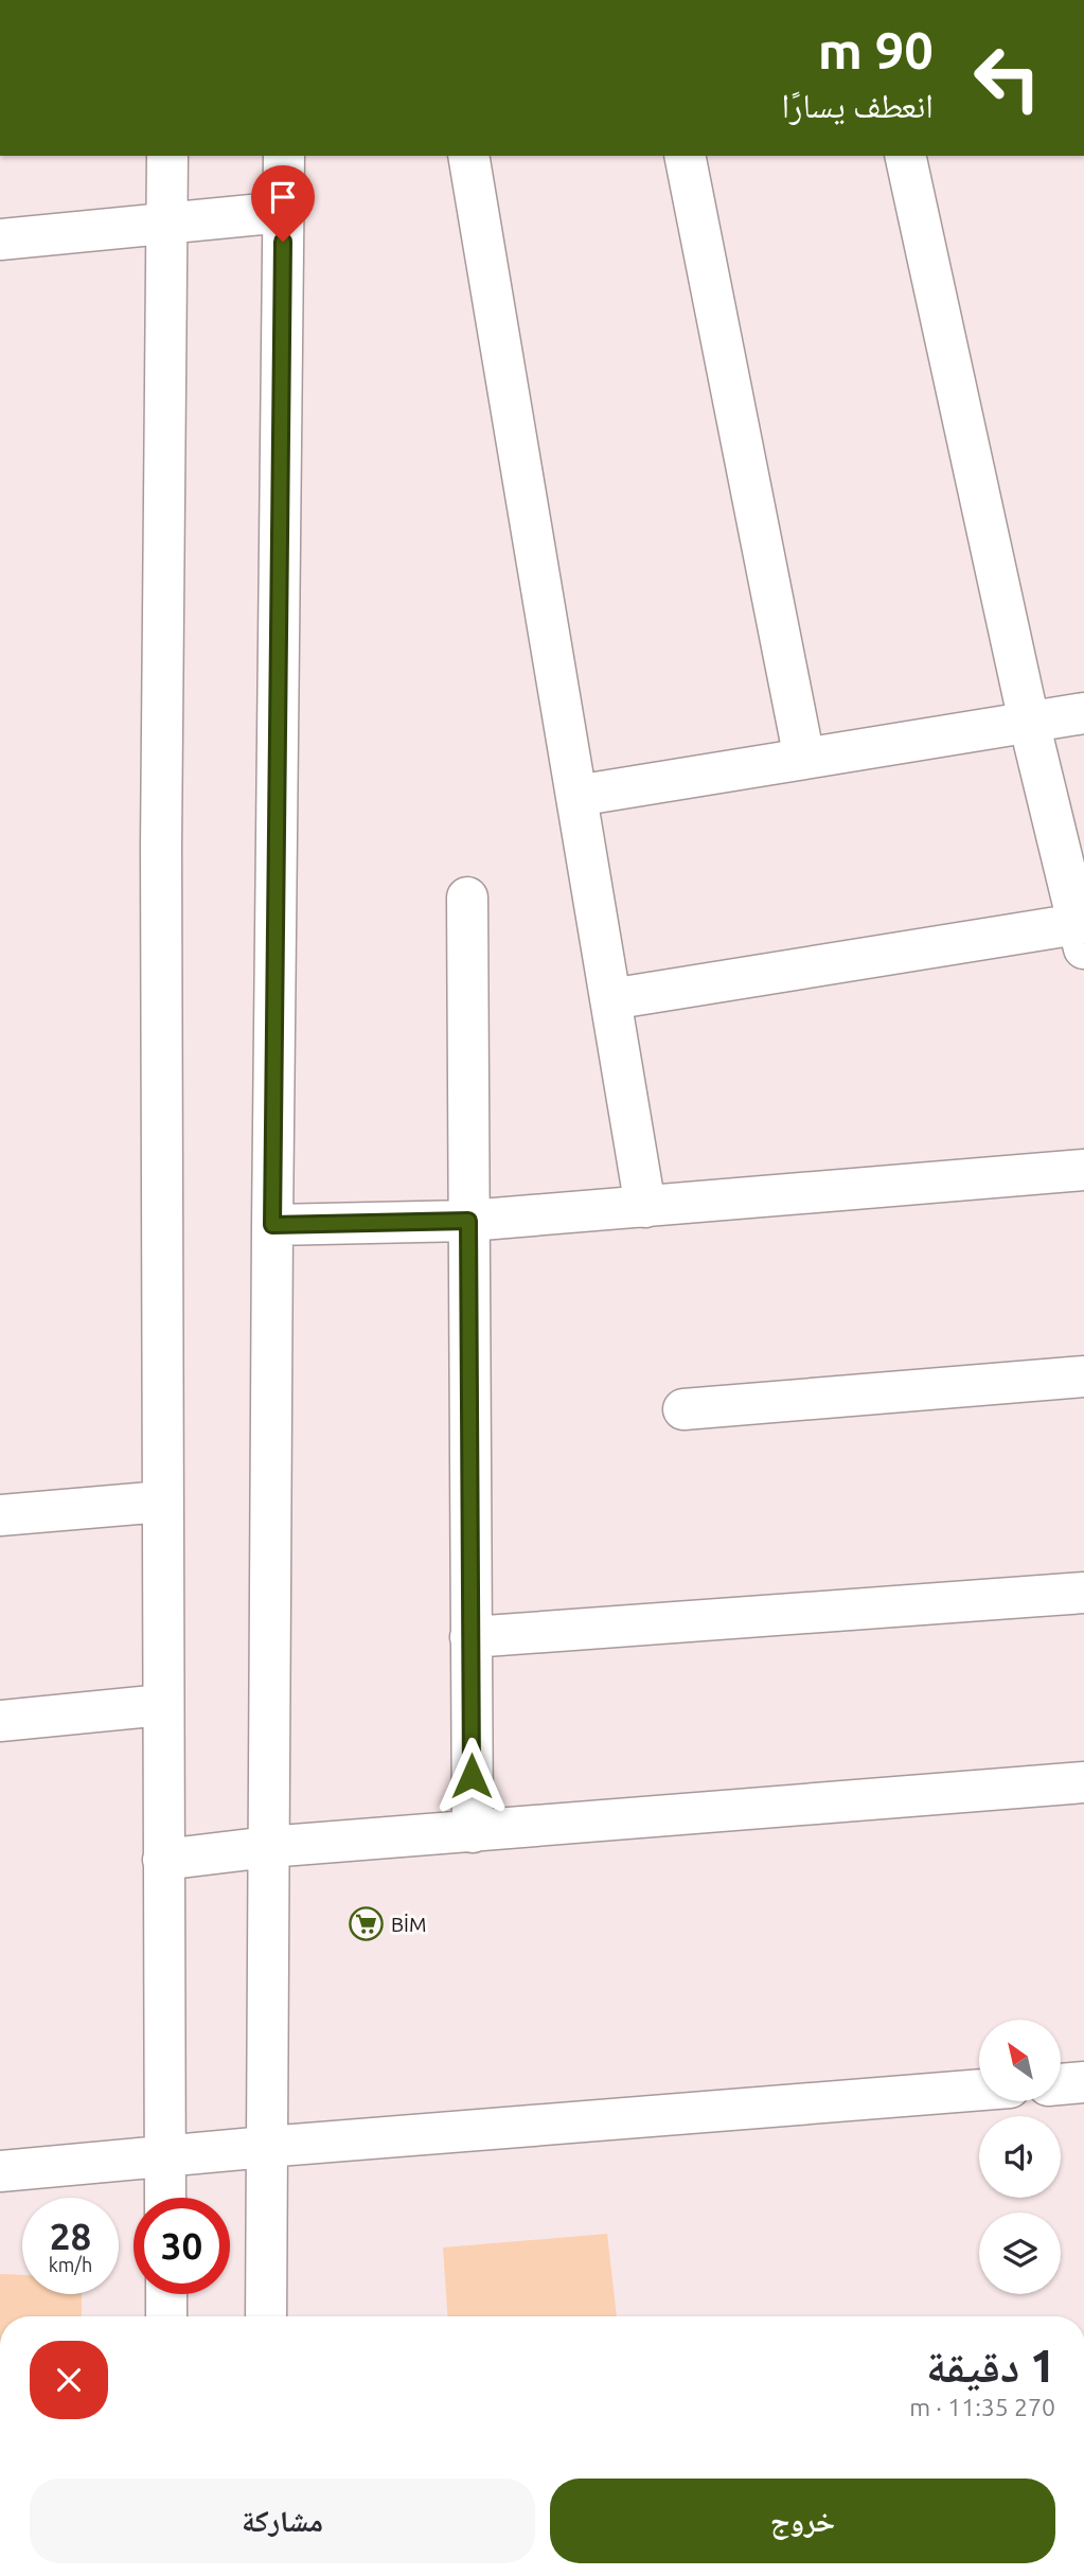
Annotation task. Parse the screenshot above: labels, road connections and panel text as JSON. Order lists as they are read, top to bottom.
{
  "places": {
    "supermarket": ["BİM"]
  },
  "north": "top left",
  "page": {
    "turn": ["90 m", "انعطف يسارًا"],
    "speed": "28 km/h",
    "limit": "30",
    "heading": ["1 دقيقة", "270 m · 11:35"],
    "buttons": ["خروج", "مشاركة"]
  }
}
